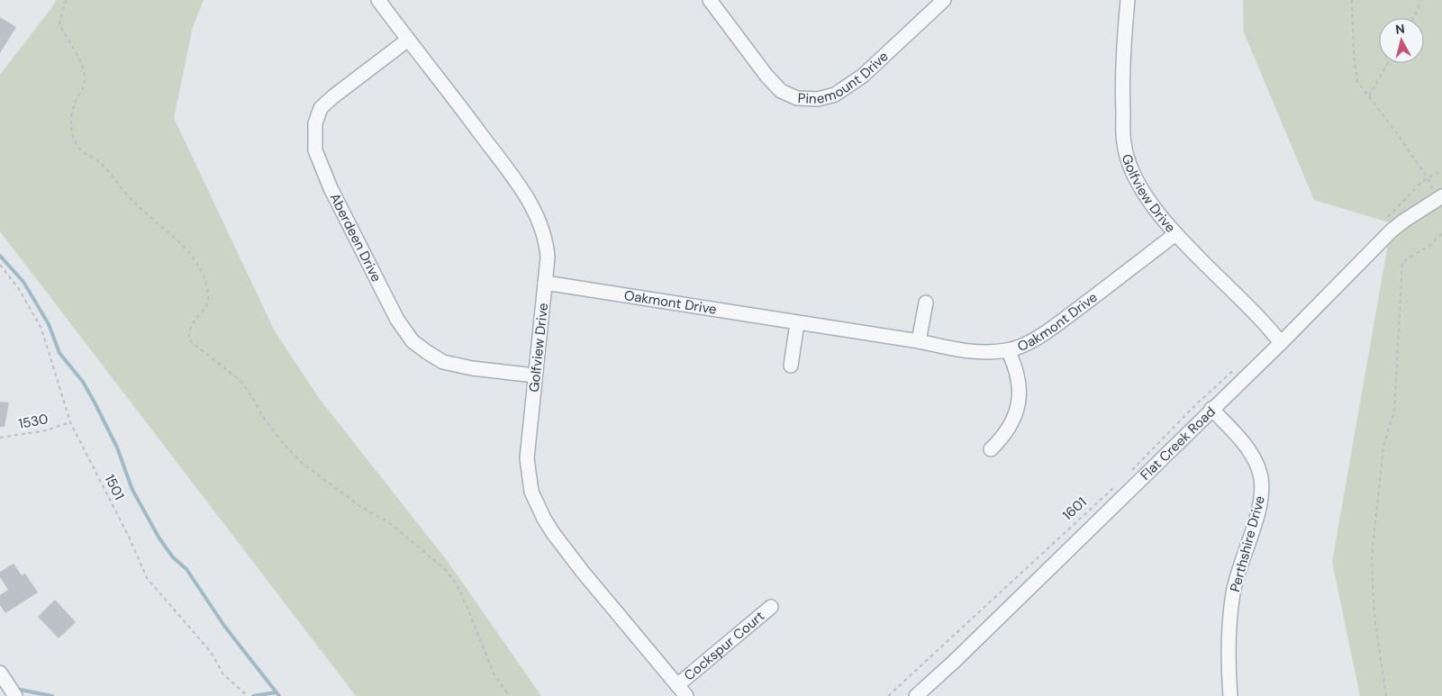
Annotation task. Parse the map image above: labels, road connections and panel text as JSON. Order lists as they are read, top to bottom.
{
  "streets": {
    "street": [
      "Pinemount Drive",
      "Golfview Drive",
      "Aberdeen Drive",
      "Oakmont Drive",
      "Flat Creek Road",
      "Perthshire Drive",
      "Cockspur Court"
    ],
    "path": ["1530", "1501", "1601"]
  },
  "crossings": [
    ["Golfview Drive", "Aberdeen Drive"],
    ["Golfview Drive", "Oakmont Drive"],
    ["Golfview Drive", "Flat Creek Road"],
    ["Golfview Drive", "Cockspur Court"],
    ["1530", "1501"],
    ["Flat Creek Road", "Perthshire Drive"]
  ],
  "north": "top"
}
